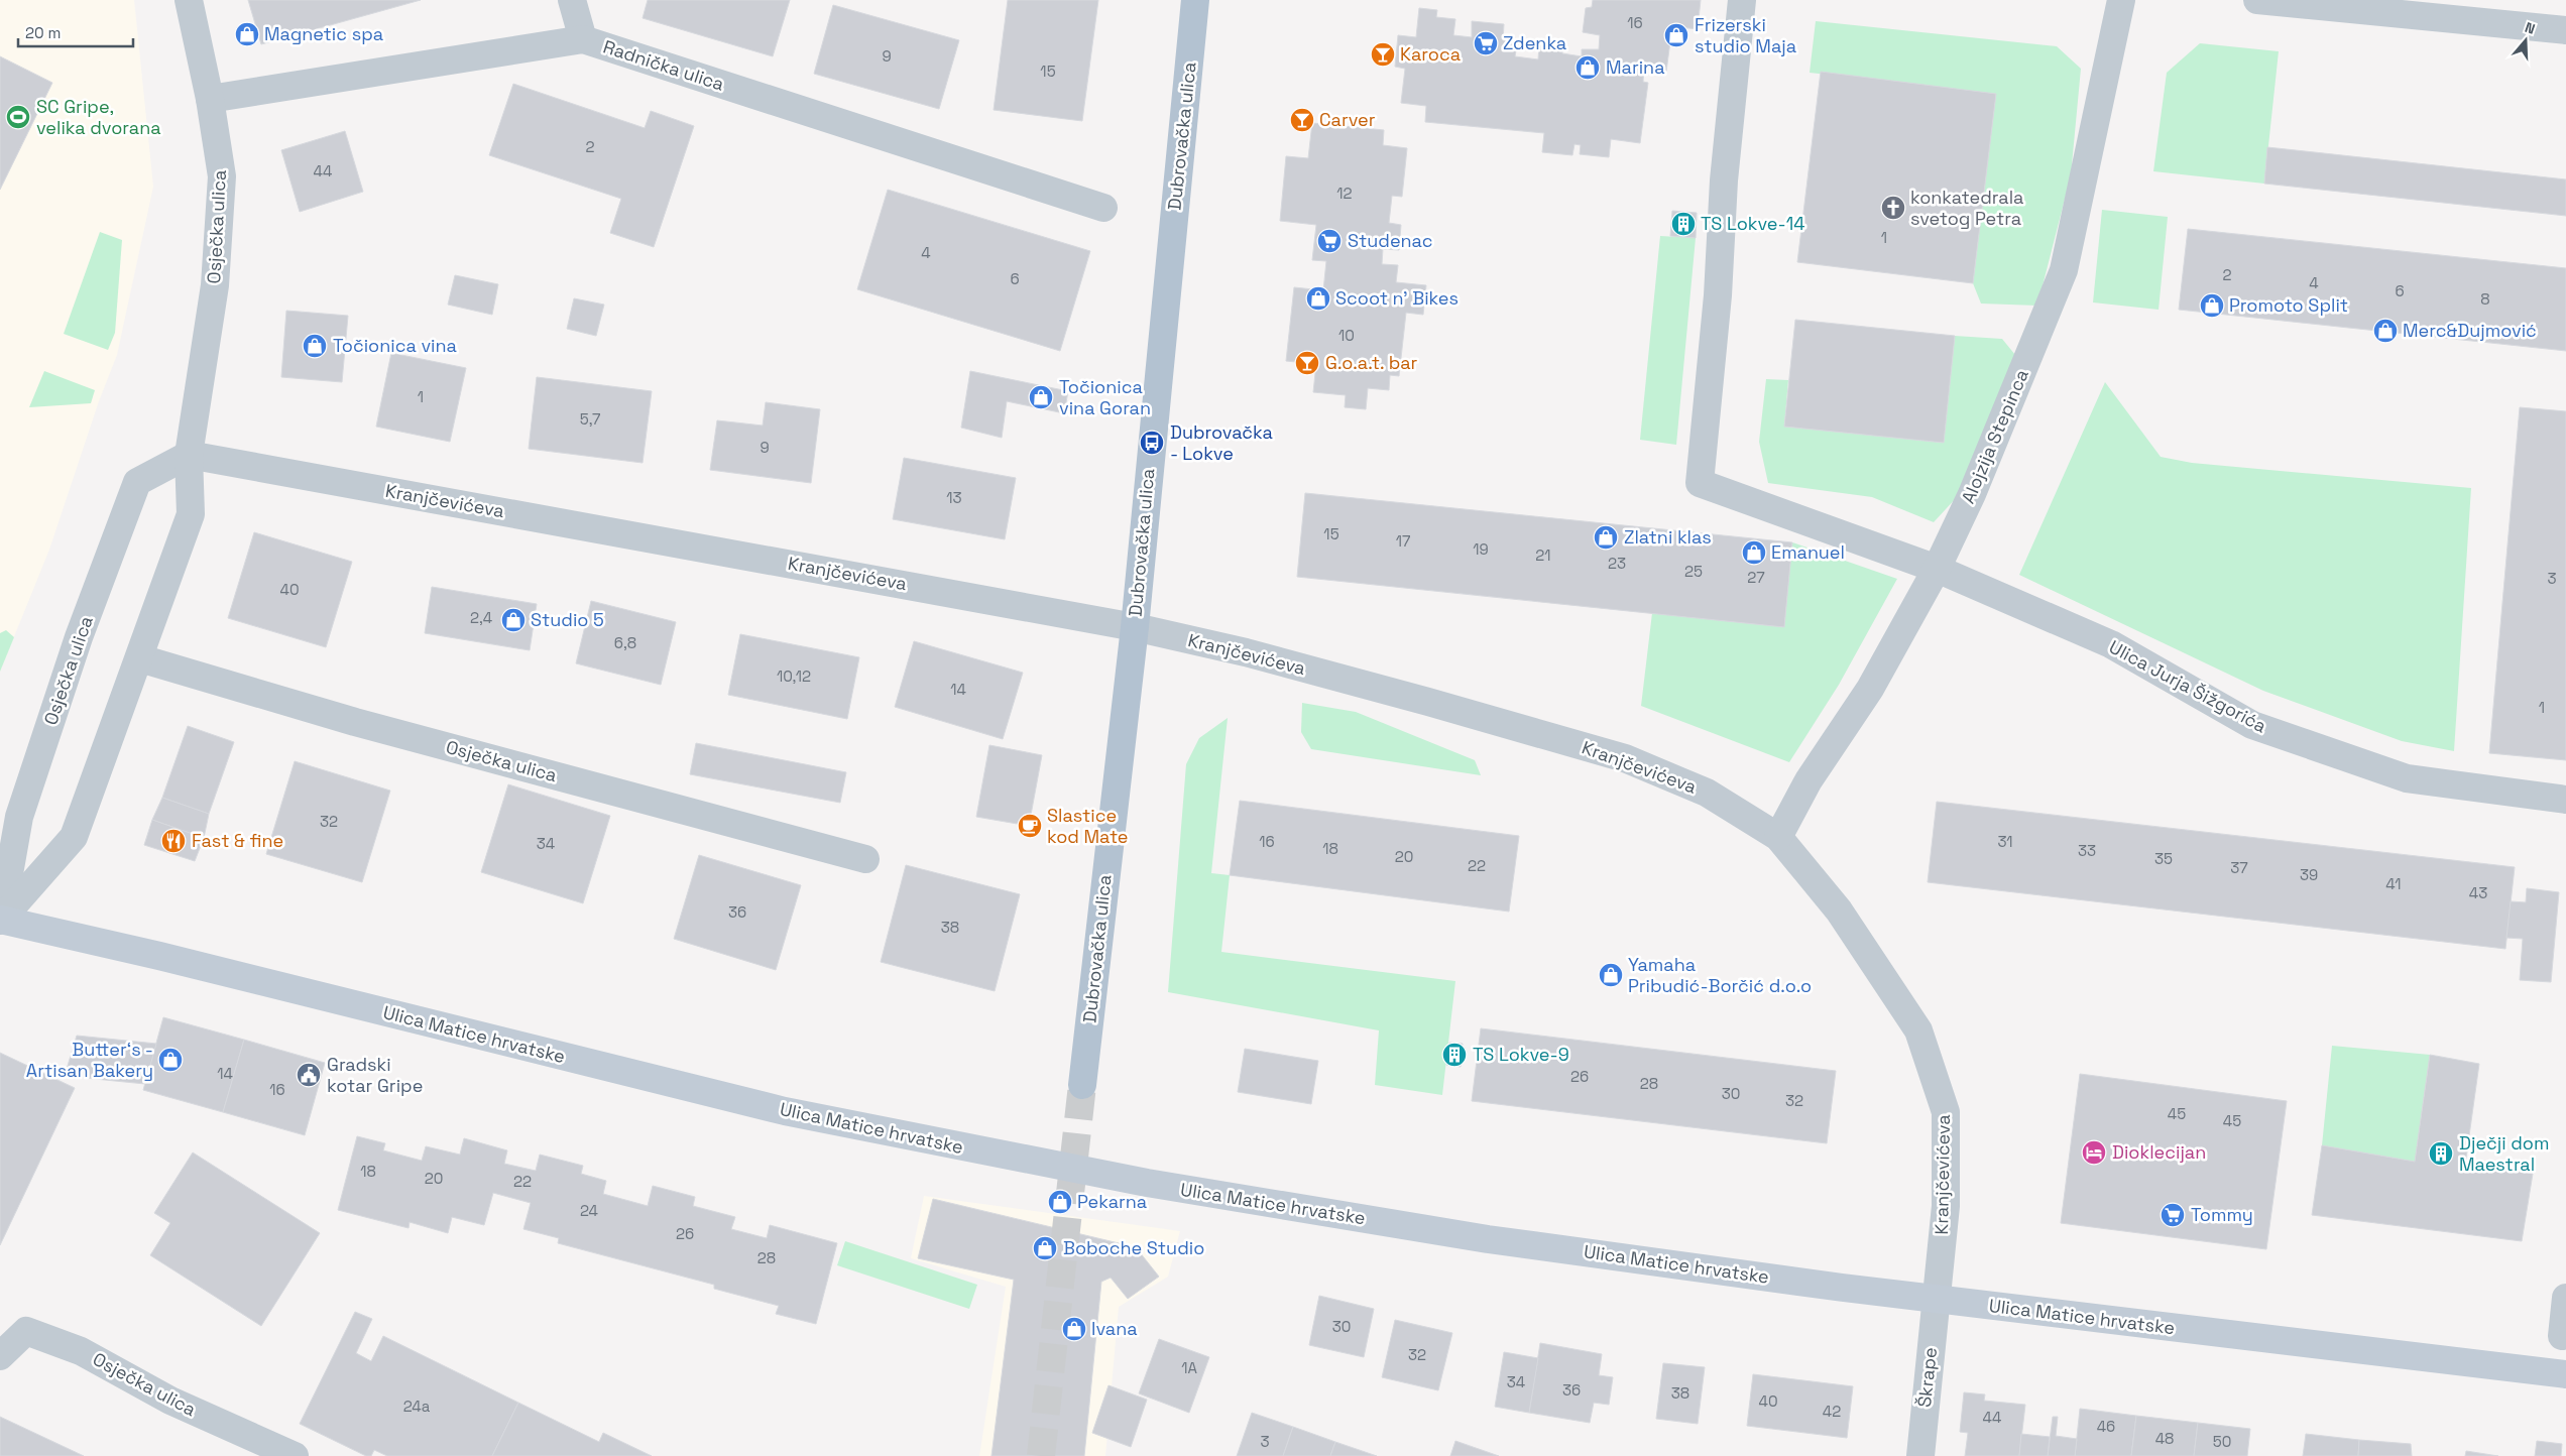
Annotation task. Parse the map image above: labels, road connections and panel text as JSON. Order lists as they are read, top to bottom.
{
  "streets": {
    "main road": ["Dubrovačka ulica"],
    "street": [
      "Radnička ulica",
      "Osječka ulica",
      "Alojzija Stepinca",
      "Kranjčevićeva",
      "Ulica Jurja Šižgorića",
      "Ulica Matice hrvatske",
      "Škrape"
    ]
  },
  "crossings": [
    ["Radnička ulica", "Osječka ulica"],
    ["Dubrovačka ulica", "Kranjčevićeva"],
    ["Osječka ulica", "Kranjčevićeva"],
    ["Osječka ulica", "Ulica Matice hrvatske"],
    ["Alojzija Stepinca", "Kranjčevićeva"],
    ["Alojzija Stepinca", "Ulica Jurja Šižgorića"],
    ["Kranjčevićeva", "Ulica Matice hrvatske"],
    ["Kranjčevićeva", "Škrape"],
    ["Ulica Matice hrvatske", "Škrape"]
  ],
  "places": {
    "shop": [
      "Magnetic spa",
      "Frizerski studio Maja",
      "Marina",
      "Scoot n' Bikes",
      "Promoto Split",
      "Merc&Dujmović",
      "Točionica vina",
      "Točionica vina Goran",
      "Zlatni klas",
      "Emanuel",
      "Studio 5",
      "Yamaha Pribudić-Borčić d.o.o",
      "Butter‘s - Artisan Bakery",
      "Pekarna",
      "Boboche Studio",
      "Ivana"
    ],
    "supermarket": ["Zdenka", "Studenac", "Tommy"],
    "bar": ["Karoca", "Carver", "G.o.a.t. bar"],
    "sports": ["SC Gripe, velika dvorana"],
    "church": ["konkatedrala svetog Petra"],
    "building": ["TS Lokve-14", "TS Lokve-9", "Dječji dom Maestral"],
    "bus stop": ["Dubrovačka - Lokve"],
    "cafe": ["Slastice kod Mate"],
    "restaurant": ["Fast & fine"],
    "public building": ["Gradski kotar Gripe"],
    "hotel": ["Dioklecijan"]
  },
  "house_numbers": [
    "16",
    "9",
    "15",
    "2",
    "44",
    "12",
    "1",
    "4",
    "2",
    "6",
    "4",
    "6",
    "8",
    "10",
    "1",
    "5,7",
    "9",
    "13",
    "15",
    "17",
    "19",
    "21",
    "23",
    "25",
    "27",
    "3",
    "40",
    "2,4",
    "6,8",
    "10,12",
    "14",
    "1",
    "32",
    "16",
    "31",
    "34",
    "18",
    "33",
    "20",
    "35",
    "22",
    "37",
    "39",
    "41",
    "43",
    "36",
    "38",
    "14",
    "26",
    "28",
    "16",
    "30",
    "32",
    "45",
    "45",
    "18",
    "20",
    "22",
    "24",
    "26",
    "28",
    "30",
    "32",
    "1A",
    "34",
    "36",
    "38",
    "40",
    "24a",
    "42",
    "44",
    "46",
    "48",
    "3",
    "50"
  ],
  "scale_bar": "20 m",
  "north": "top"
}
